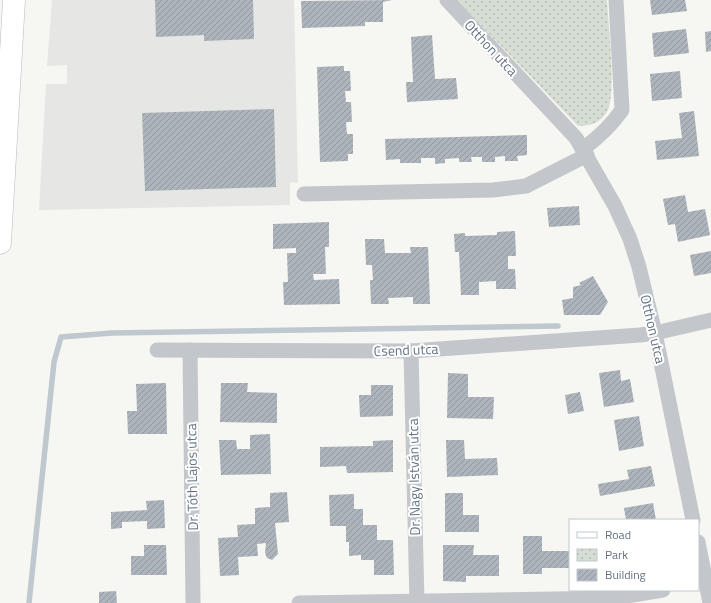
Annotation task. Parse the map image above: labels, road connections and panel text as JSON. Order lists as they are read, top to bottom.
{
  "streets": {
    "street": [
      "Otthon utca",
      "Csend utca",
      "Dr. Tóth Lajos utca",
      "Dr. Nagy István utca"
    ]
  },
  "crossings": [
    ["Otthon utca", "Csend utca"],
    ["Csend utca", "Dr. Tóth Lajos utca"],
    ["Csend utca", "Dr. Nagy István utca"]
  ],
  "legend": ["Road", "Park", "Building"]
}
